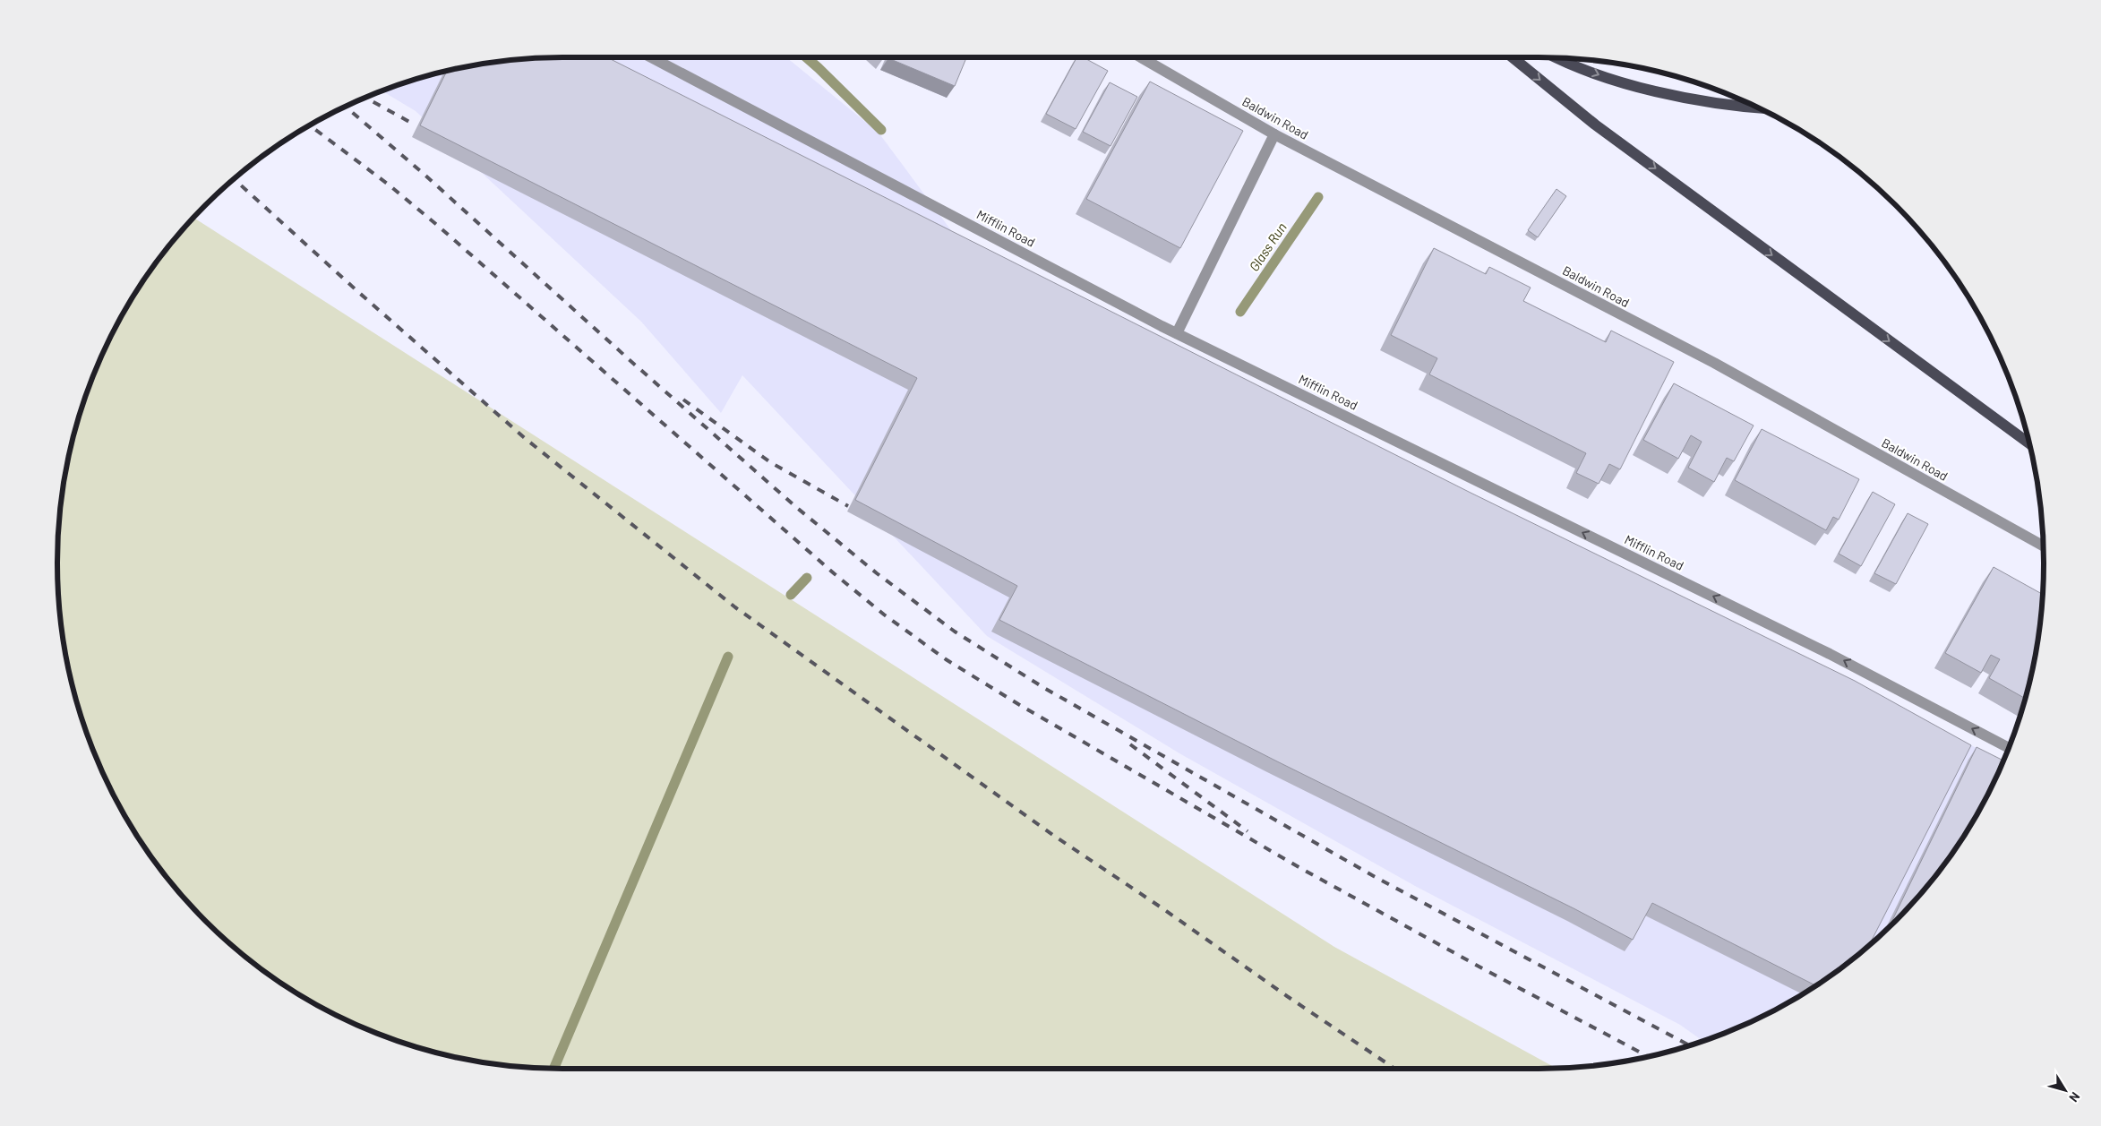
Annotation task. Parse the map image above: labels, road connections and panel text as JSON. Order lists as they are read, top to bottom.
{
  "streets": {
    "street": ["Baldwin Road", "Mifflin Road"]
  },
  "one_way": ["Mifflin Road"],
  "water": ["Glass Run"],
  "north": "bottom right"
}
